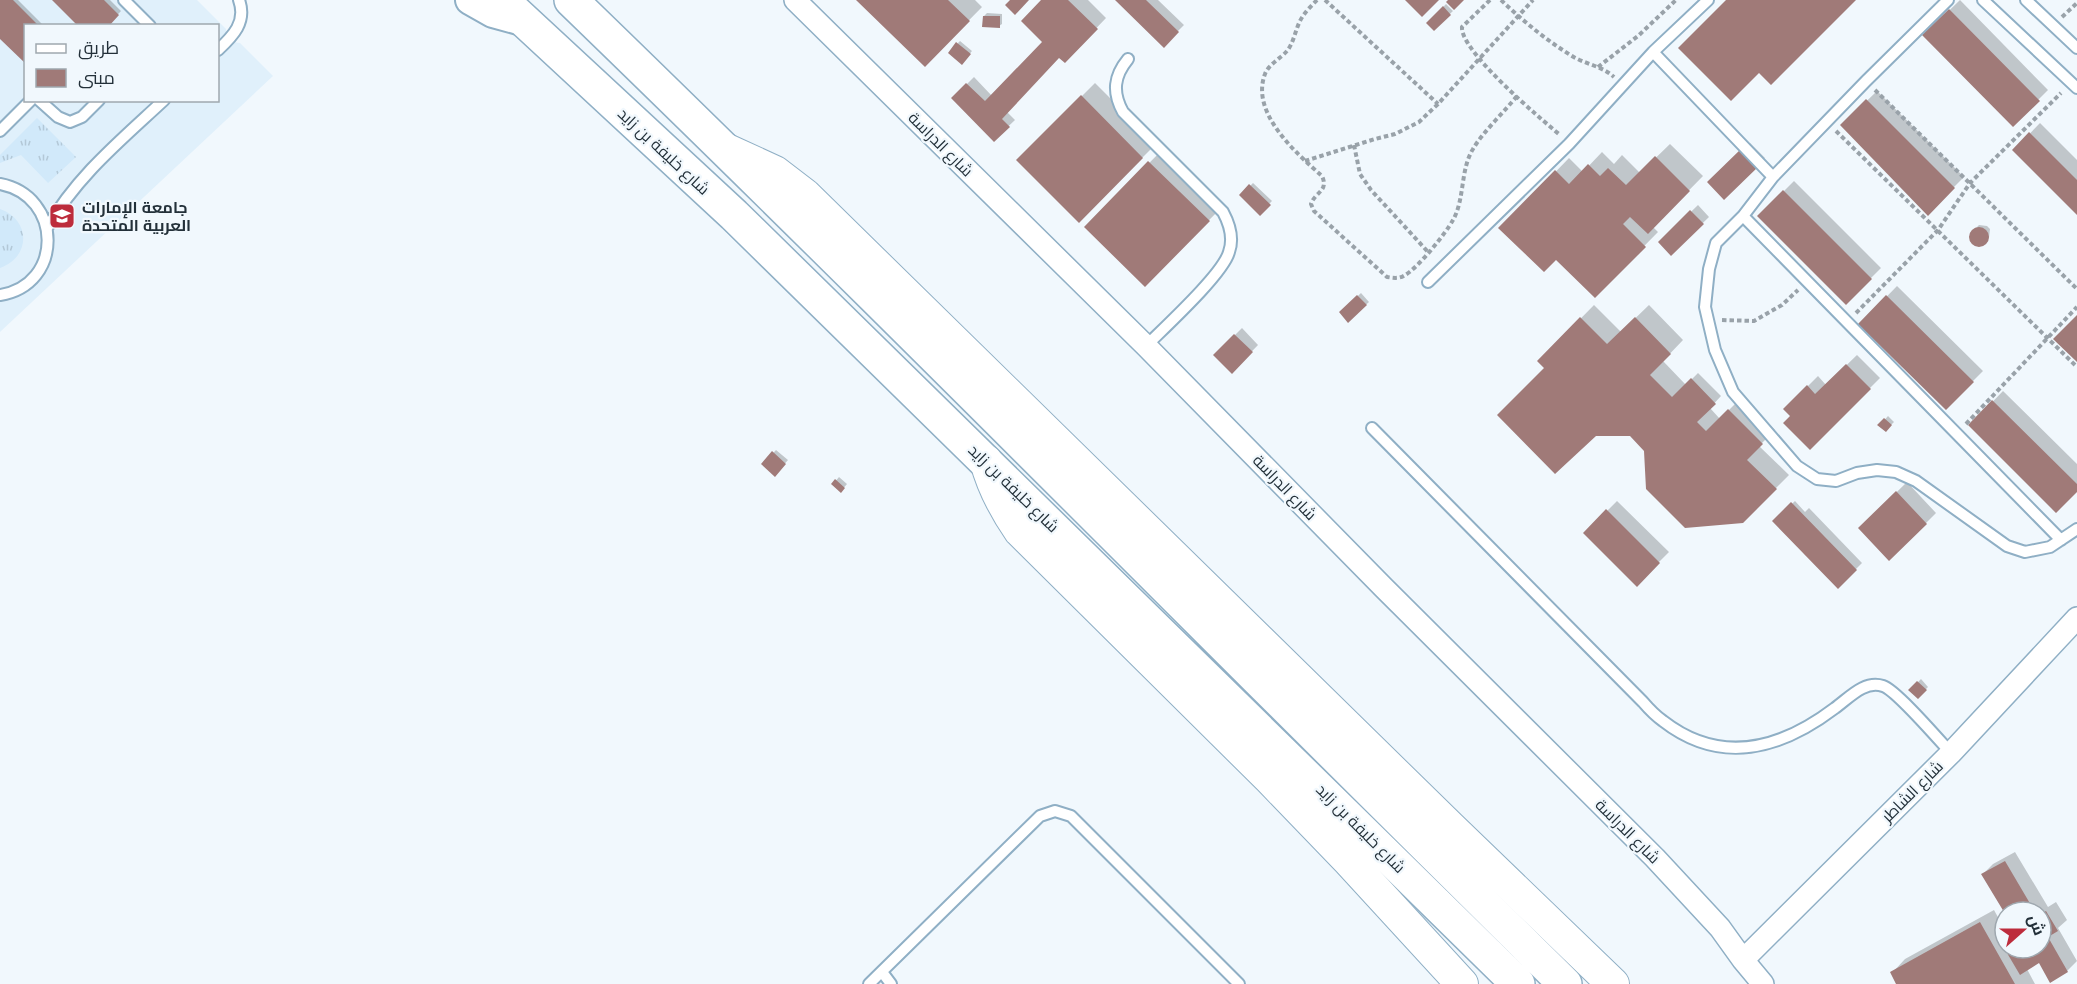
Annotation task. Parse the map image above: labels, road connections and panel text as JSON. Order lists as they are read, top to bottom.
{
  "streets": {
    "highway": ["شارع خليفة بن زايد"],
    "street": ["شارع الدراسة", "شارع الشاطر"]
  },
  "crossings": [
    ["شارع الدراسة", "شارع الشاطر"]
  ],
  "places": {
    "school or university": ["جامعة الإمارات العربية المتحدة"]
  },
  "legend": ["طريق", "مبنى"],
  "north": "right"
}
